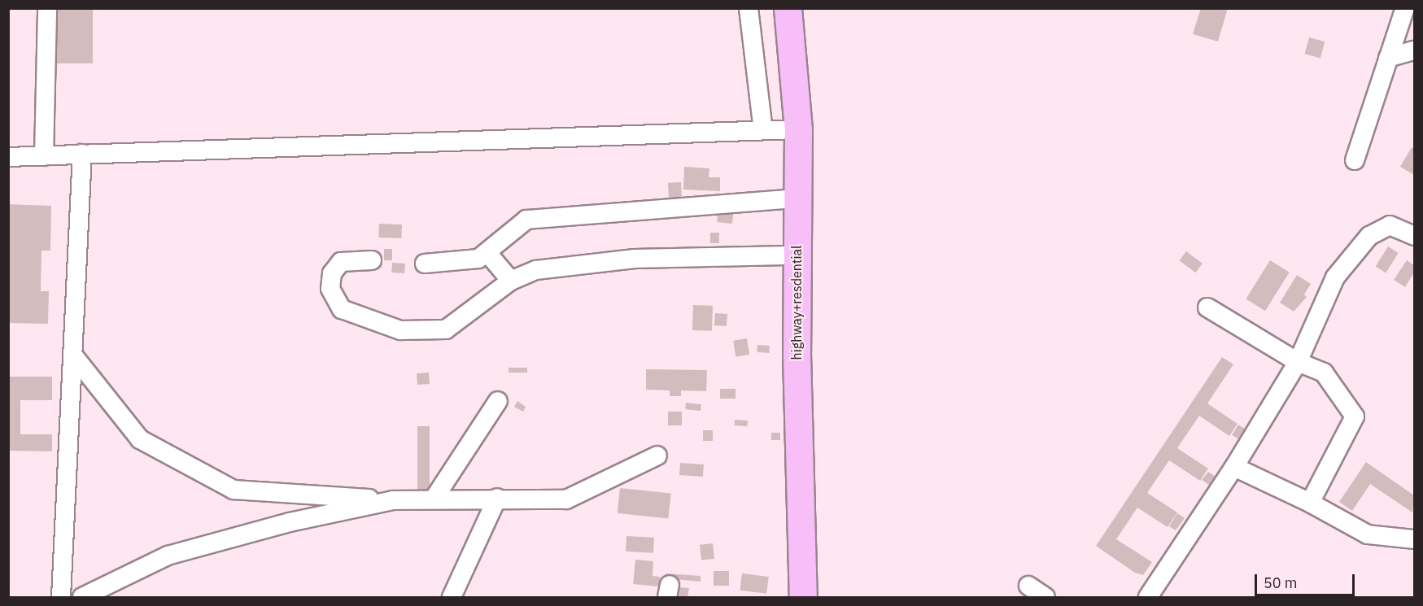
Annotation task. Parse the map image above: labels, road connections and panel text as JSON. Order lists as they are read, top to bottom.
{
  "streets": {
    "highway": ["highway+resdential"]
  },
  "scale_bar": "50 m"
}
